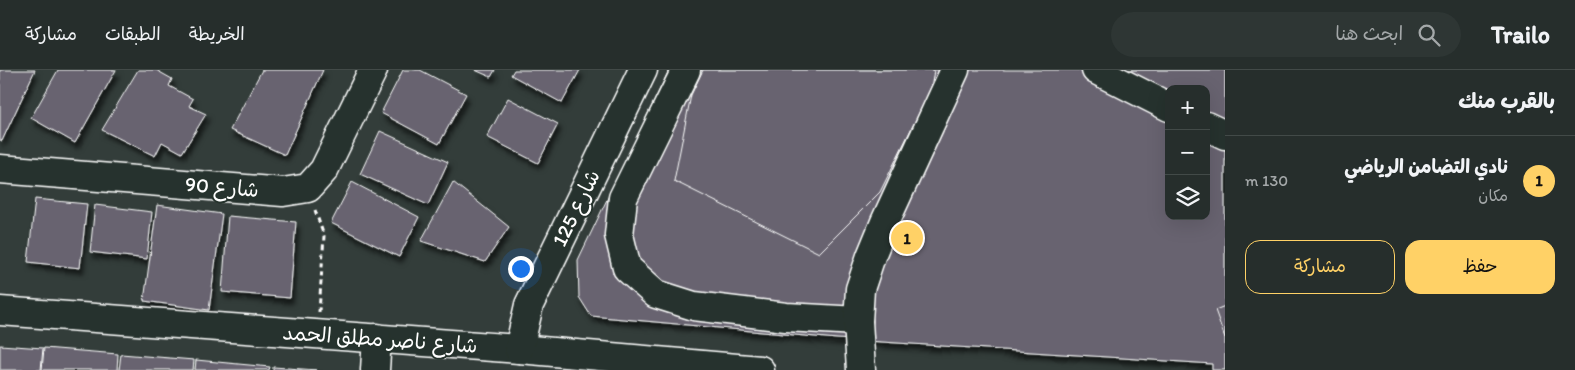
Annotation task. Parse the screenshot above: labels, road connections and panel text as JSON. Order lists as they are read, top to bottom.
{
  "streets": {
    "street": ["شارع 90", "شارع 125", "شارع ناصر مطلق الحمد"]
  },
  "crossings": [
    ["شارع 125", "شارع ناصر مطلق الحمد"]
  ],
  "page": {
    "header": "Trailo",
    "search": "ابحث هنا",
    "nav": ["الخريطة", "الطبقات", "مشاركة"],
    "heading": "بالقرب منك",
    "map_buttons": ["+", "−"],
    "list": [
      {
        "mark": "1",
        "name": "نادي التضامن الرياضي",
        "note": "مكان",
        "value": "130 m"
      }
    ],
    "pins": "1",
    "buttons": ["حفظ", "مشاركة"]
  }
}
